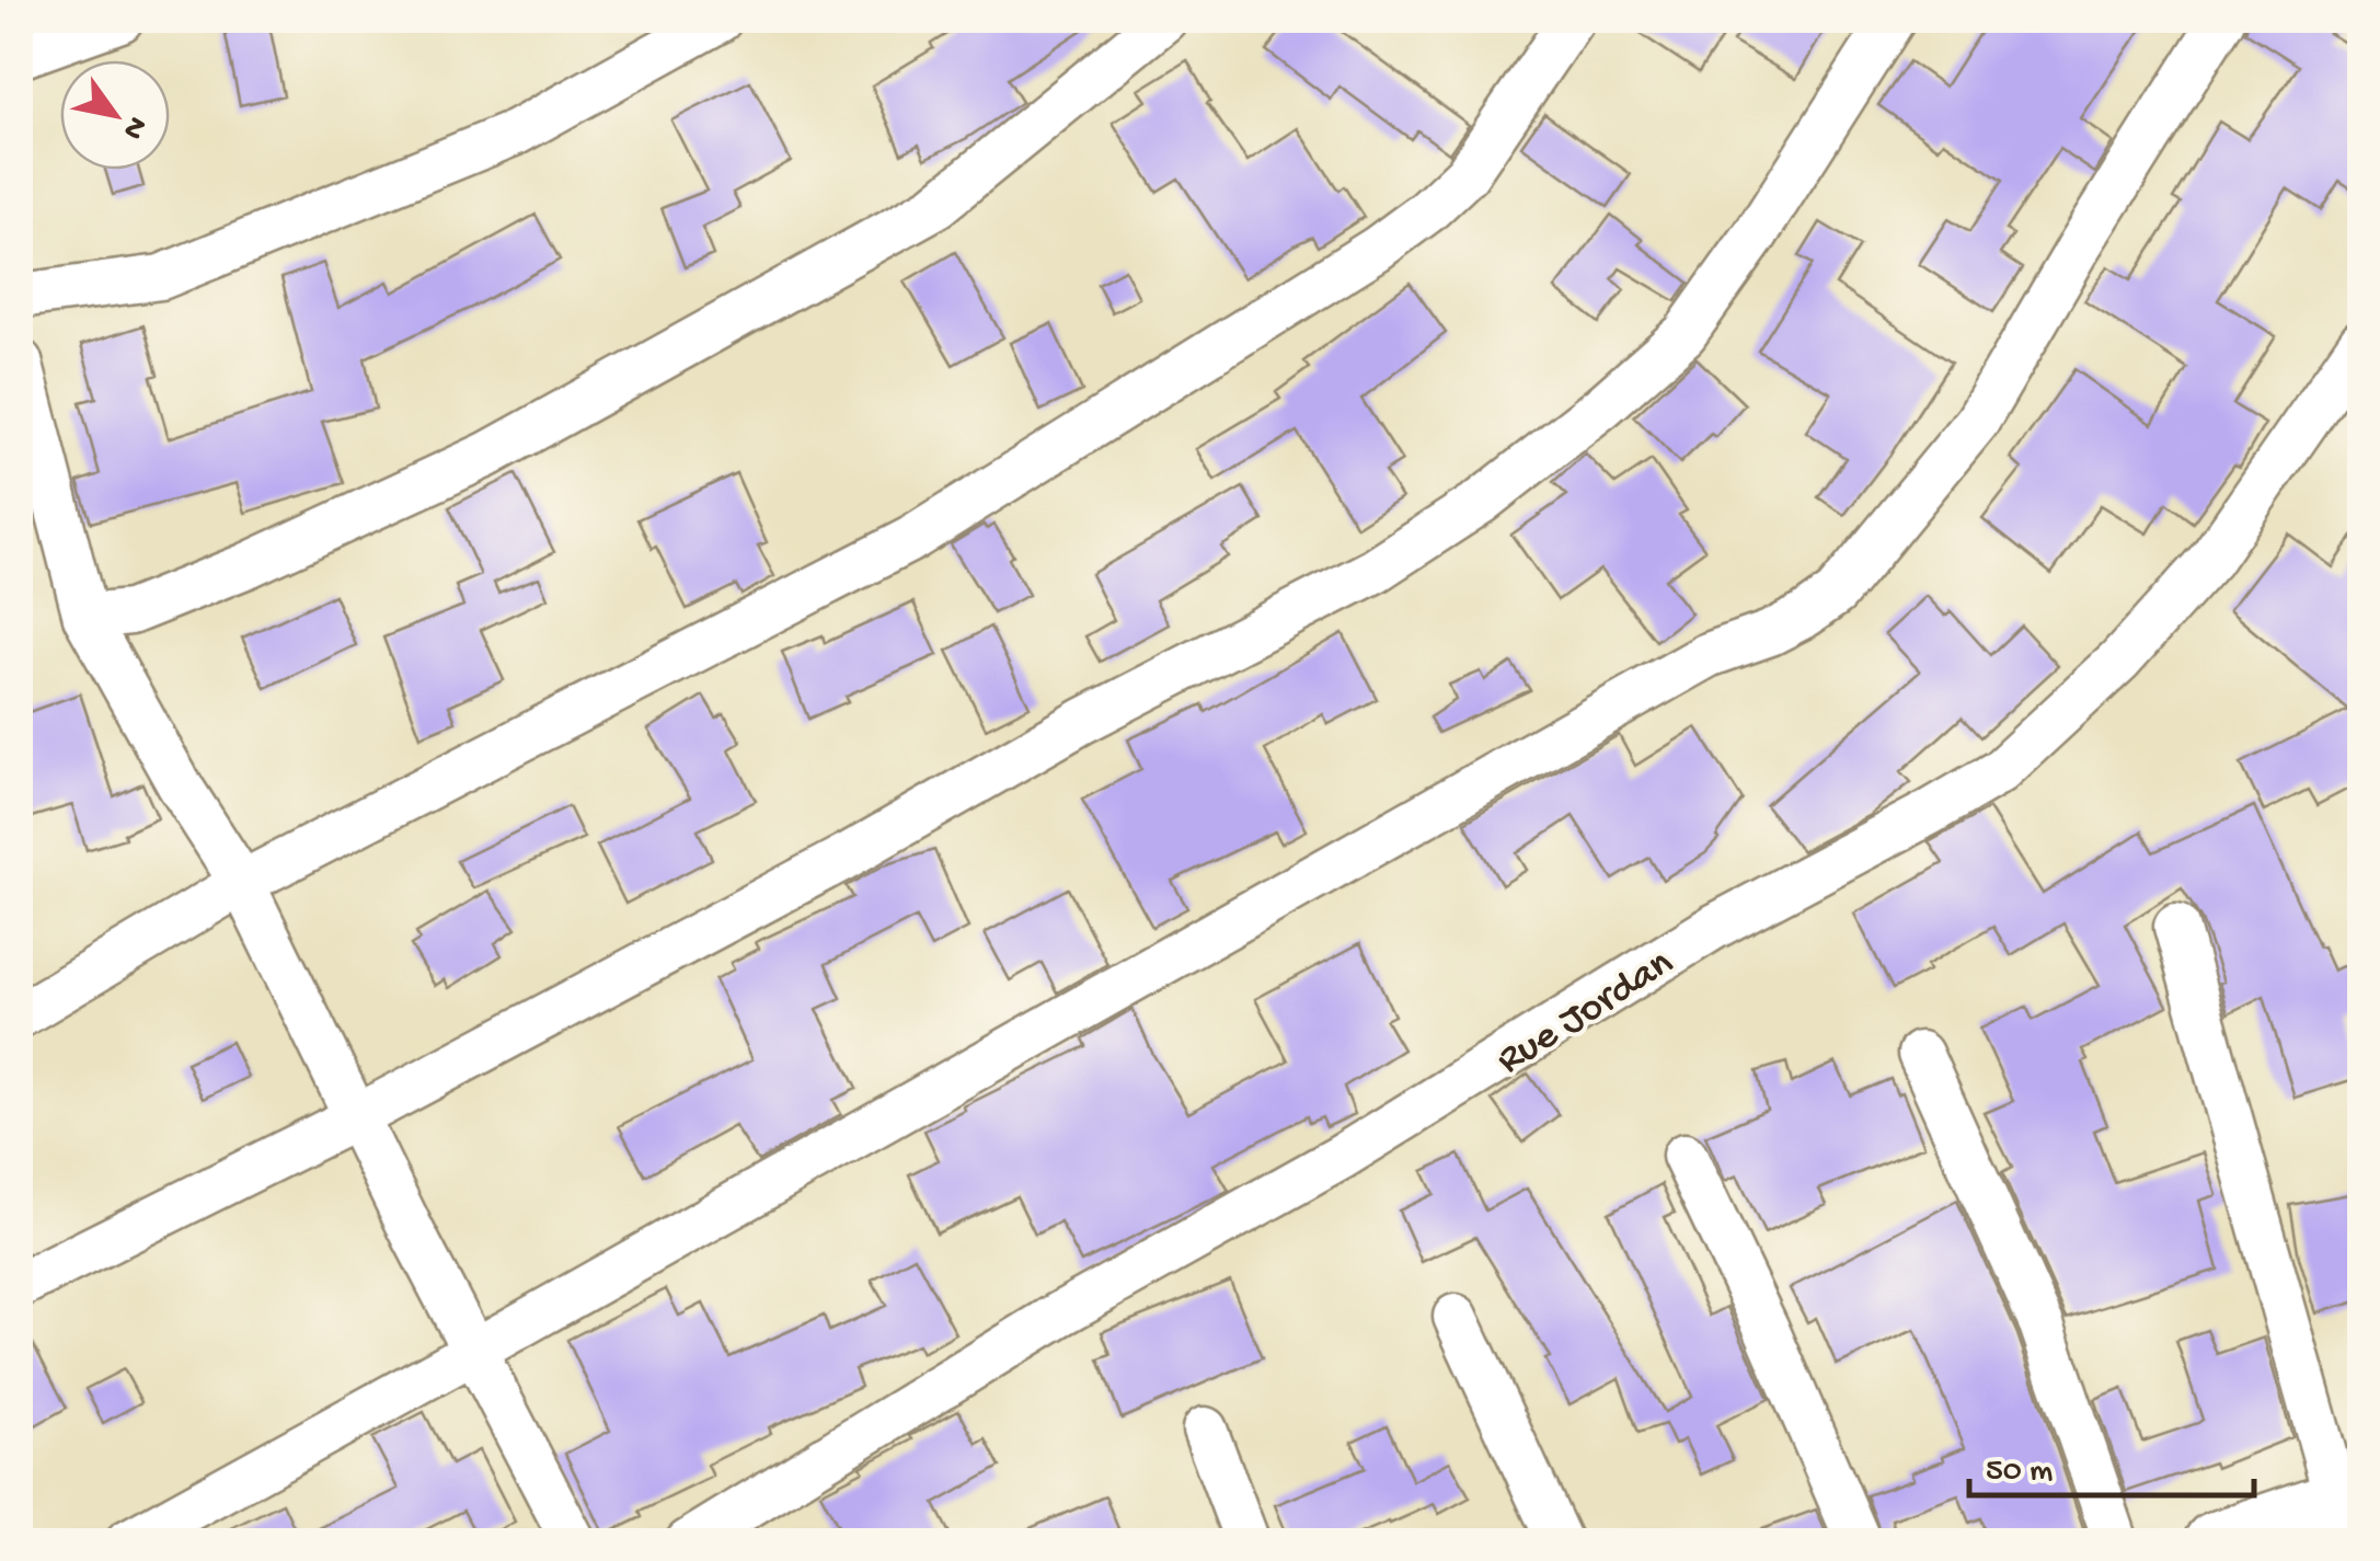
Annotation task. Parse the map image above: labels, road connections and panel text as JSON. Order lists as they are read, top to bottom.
{
  "streets": {
    "street": ["Rue Jordan"]
  },
  "scale_bar": "50 m",
  "north": "bottom right"
}
